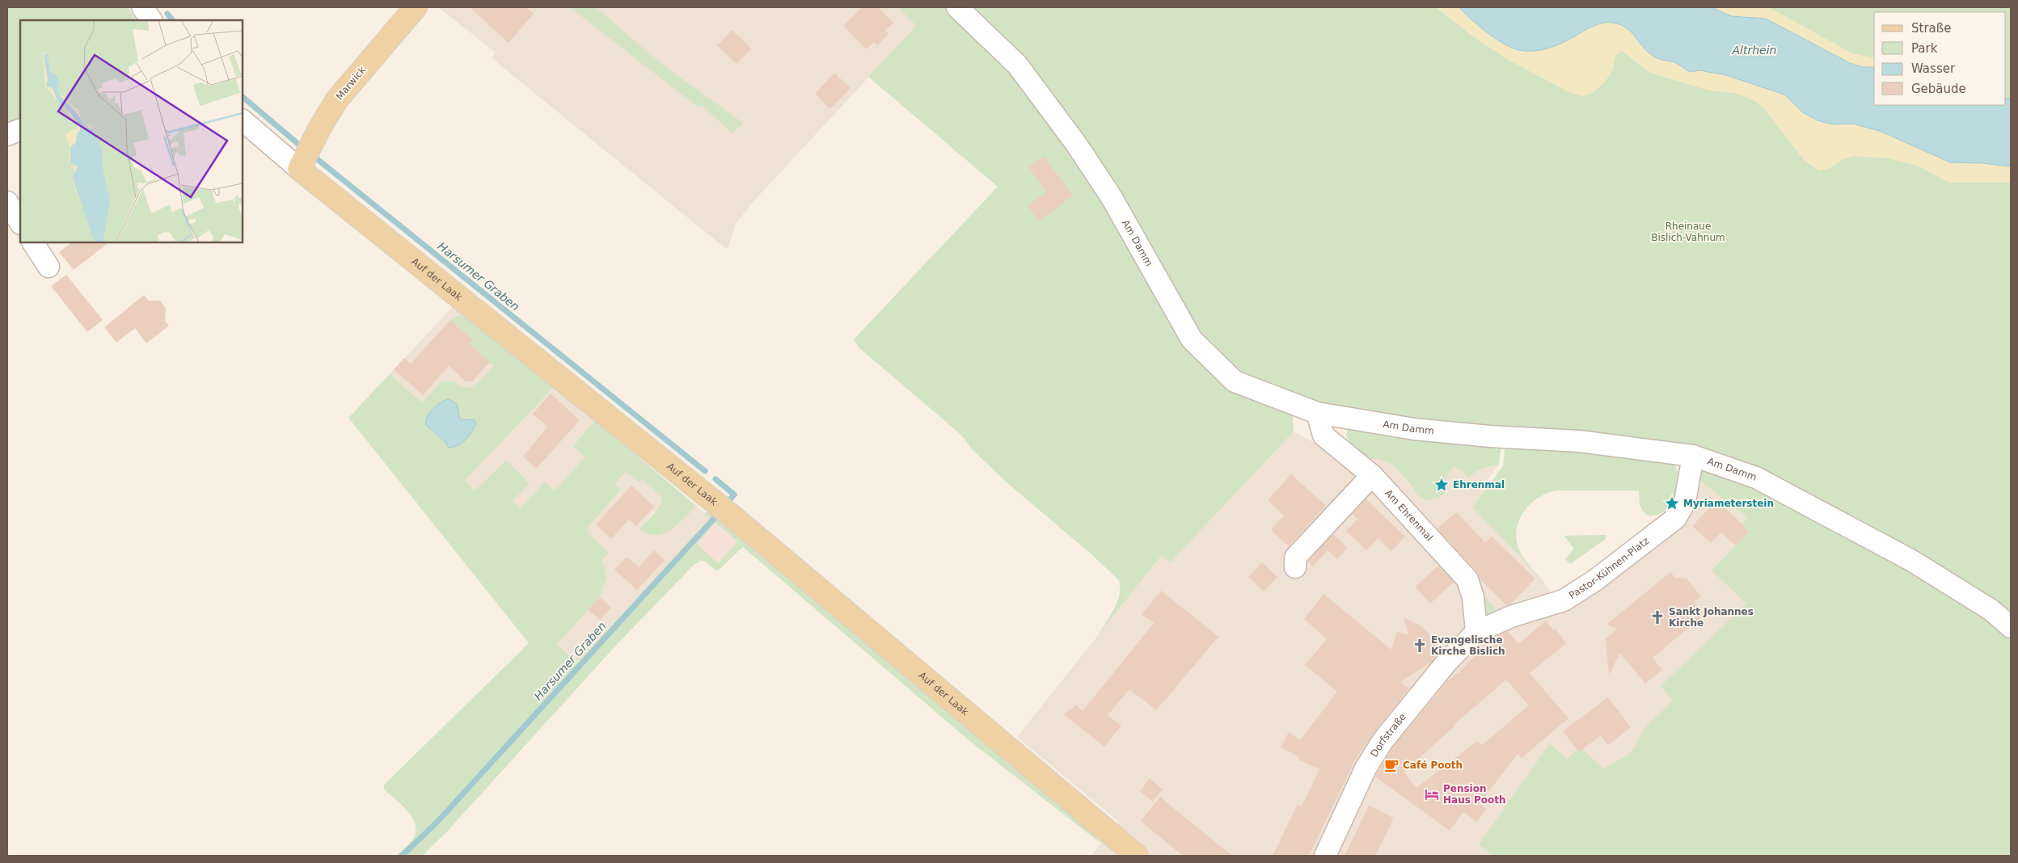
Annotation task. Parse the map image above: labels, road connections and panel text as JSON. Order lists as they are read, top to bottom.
{
  "streets": {
    "main road": ["Marwick", "Auf der Laak"],
    "street": [
      "Am Damm",
      "Am Ehrenmal",
      "Pastor-Kühnen-Platz",
      "Dorfstraße"
    ]
  },
  "crossings": [
    ["Marwick", "Auf der Laak"],
    ["Am Damm", "Am Ehrenmal"],
    ["Am Damm", "Pastor-Kühnen-Platz"],
    ["Am Ehrenmal", "Pastor-Kühnen-Platz"],
    ["Am Ehrenmal", "Dorfstraße"],
    ["Pastor-Kühnen-Platz", "Dorfstraße"]
  ],
  "water": ["Altrhein", "Harsumer Graben"],
  "parks": ["Rheinaue Bislich-Vahnum"],
  "places": {
    "place": ["Ehrenmal", "Myriameterstein"],
    "church": ["Sankt Johannes Kirche", "Evangelische Kirche Bislich"],
    "cafe": ["Café Pooth"],
    "hotel": ["Pension Haus Pooth"]
  },
  "legend": [
    "Straße",
    "Park",
    "Wasser",
    "Gebäude"
  ]
}
